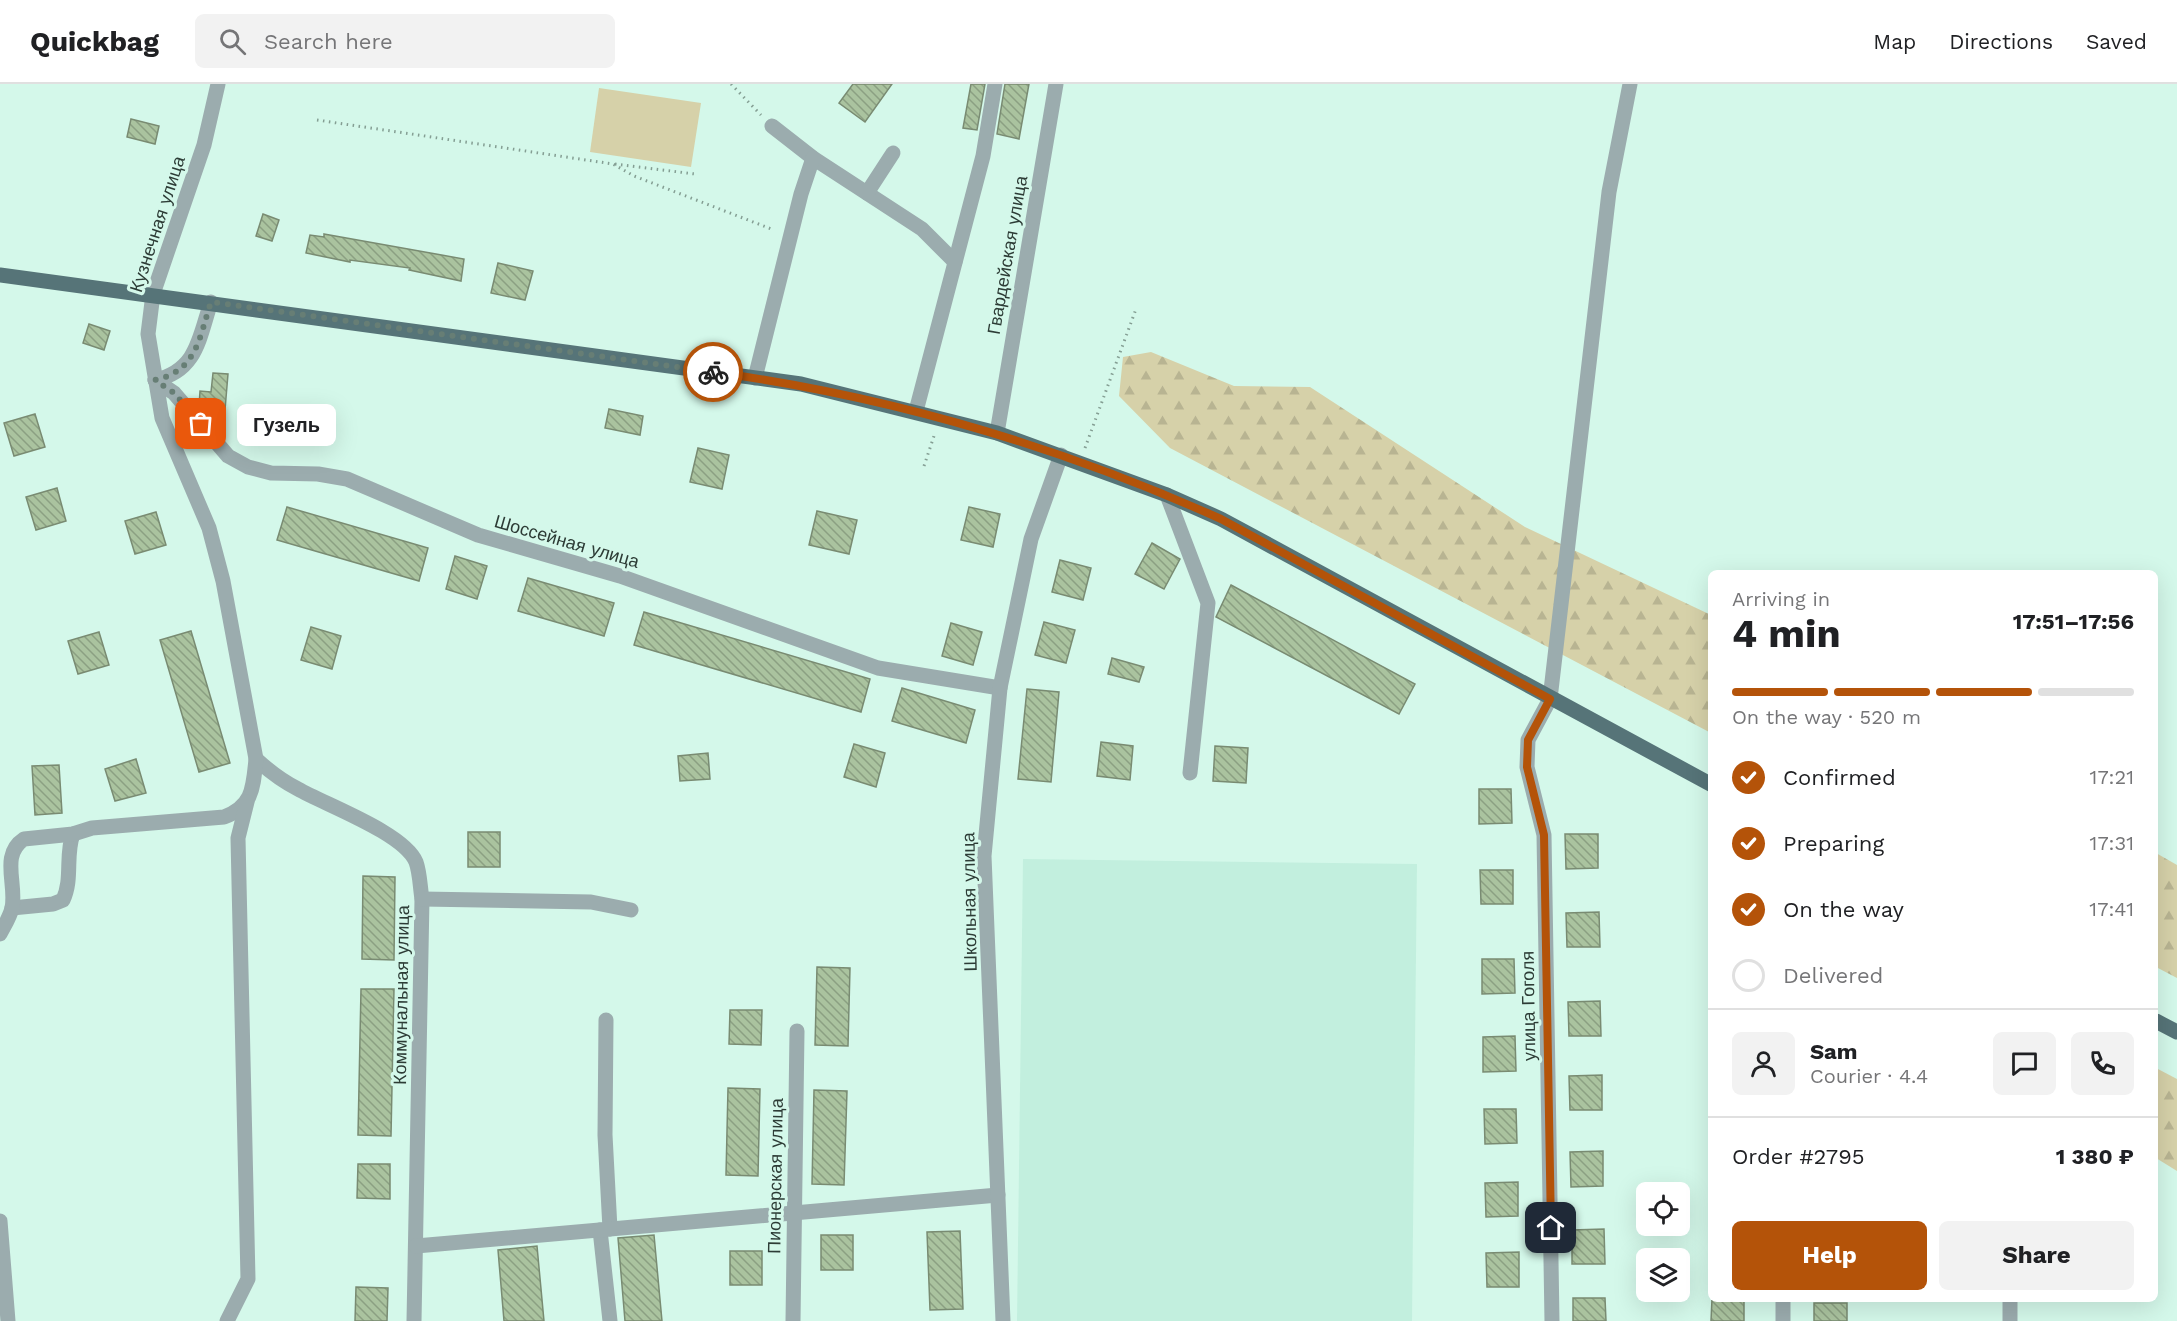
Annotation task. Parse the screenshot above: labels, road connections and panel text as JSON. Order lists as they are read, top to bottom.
{
  "streets": {
    "street": [
      "Кузнечная улица",
      "Гвардейская улица",
      "Шоссейная улица",
      "Школьная улица",
      "Коммунальная улица",
      "улица Гоголя",
      "Пионерская улица"
    ]
  },
  "crossings": [
    ["Кузнечная улица", "Шоссейная улица"],
    ["Кузнечная улица", "Коммунальная улица"],
    ["Шоссейная улица", "Школьная улица"]
  ],
  "places": ["Гузель"],
  "page": {
    "header": "Quickbag",
    "search": "Search here",
    "nav": ["Map", "Directions", "Saved"],
    "bubble": "Гузель",
    "heading": ["4 min", "Arriving in", "17:51–17:56"],
    "panel": [
      "Sam",
      "Courier · 4.4",
      "Order #2795",
      "1 380 ₽"
    ],
    "bar": "On the way · 520 m",
    "list": [
      ["Confirmed", "17:21"],
      ["Preparing", "17:31"],
      ["On the way", "17:41"],
      "Delivered"
    ],
    "buttons": ["Help", "Share"]
  }
}
